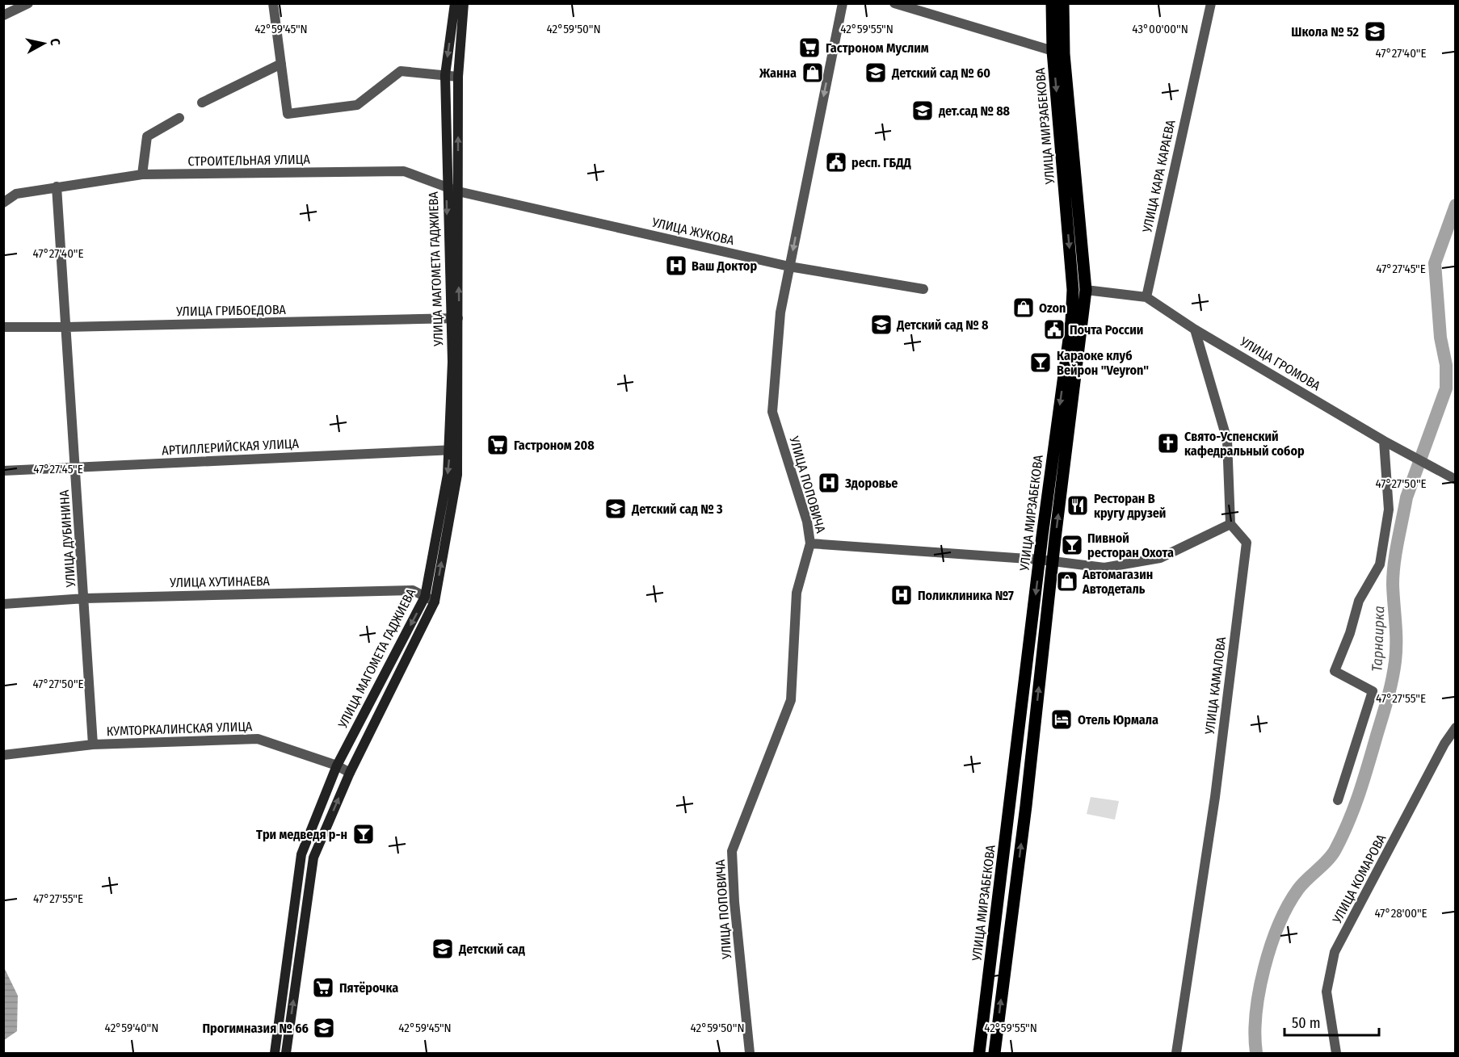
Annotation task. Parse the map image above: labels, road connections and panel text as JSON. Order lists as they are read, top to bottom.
{
  "streets": {
    "main road": ["УЛИЦА МИРЗАБЕКОВА", "УЛИЦА МАГОМЕТА ГАДЖИЕВА"],
    "street": [
      "СТРОИТЕЛЬНАЯ УЛИЦА",
      "УЛИЦА КАРА КАРАЕВА",
      "УЛИЦА ЖУКОВА",
      "УЛИЦА ГРИБОЕДОВА",
      "УЛИЦА ГРОМОВА",
      "АРТИЛЛЕРИЙСКАЯ УЛИЦА",
      "УЛИЦА ПОПОВИЧА",
      "УЛИЦА ДУБИНИНА",
      "УЛИЦА ХУТИНАЕВА",
      "УЛИЦА КАМАЛОВА",
      "КУМТОРКАЛИНСКАЯ УЛИЦА",
      "УЛИЦА КОМАРОВА"
    ]
  },
  "crossings": [
    ["УЛИЦА МИРЗАБЕКОВА", "УЛИЦА ГРОМОВА"],
    ["СТРОИТЕЛЬНАЯ УЛИЦА", "УЛИЦА ЖУКОВА"],
    ["СТРОИТЕЛЬНАЯ УЛИЦА", "УЛИЦА МАГОМЕТА ГАДЖИЕВА"],
    ["СТРОИТЕЛЬНАЯ УЛИЦА", "УЛИЦА ДУБИНИНА"],
    ["УЛИЦА КАРА КАРАЕВА", "УЛИЦА ГРОМОВА"],
    ["УЛИЦА ЖУКОВА", "УЛИЦА МАГОМЕТА ГАДЖИЕВА"],
    ["УЛИЦА ЖУКОВА", "УЛИЦА ПОПОВИЧА"],
    ["УЛИЦА МАГОМЕТА ГАДЖИЕВА", "УЛИЦА ГРИБОЕДОВА"],
    ["УЛИЦА МАГОМЕТА ГАДЖИЕВА", "АРТИЛЛЕРИЙСКАЯ УЛИЦА"],
    ["УЛИЦА МАГОМЕТА ГАДЖИЕВА", "УЛИЦА ХУТИНАЕВА"],
    ["УЛИЦА МАГОМЕТА ГАДЖИЕВА", "КУМТОРКАЛИНСКАЯ УЛИЦА"],
    ["УЛИЦА ГРИБОЕДОВА", "УЛИЦА ДУБИНИНА"],
    ["АРТИЛЛЕРИЙСКАЯ УЛИЦА", "УЛИЦА ДУБИНИНА"],
    ["УЛИЦА ДУБИНИНА", "УЛИЦА ХУТИНАЕВА"],
    ["УЛИЦА ДУБИНИНА", "КУМТОРКАЛИНСКАЯ УЛИЦА"]
  ],
  "water": ["Тарнаирка"],
  "places": {
    "school or university": [
      "Школа № 52",
      "Детский сад № 60",
      "дет.сад № 88",
      "Детский сад № 8",
      "Детский сад № 3",
      "Детский сад",
      "Прогимназия № 66"
    ],
    "supermarket": ["Гастроном Муслим", "Гастроном 208", "Пятёрочка"],
    "shop": ["Жанна", "Ozon", "Автомагазин Автодеталь"],
    "public building": ["респ. ГБДД", "Почта России"],
    "hospital": ["Ваш Доктор", "Здоровье", "Поликлиника №7"],
    "bar": ["Караоке клуб Вейрон \"Veyron\"", "Пивной ресторан Охота", "Три медведя р-н"],
    "church": ["Свято-Успенский кафедральный собор"],
    "restaurant": ["Ресторан В кругу друзей"],
    "hotel": ["Отель Юрмала"]
  },
  "scale_bar": "50 m",
  "north": "right",
  "coordinates": [
    "42°59'45\"N",
    "42°59'50\"N",
    "42°59'55\"N",
    "43°00'00\"N",
    "47°27'40\"E",
    "47°27'45\"E",
    "47°27'50\"E",
    "47°27'55\"E",
    "47°28'00\"E",
    "42°59'40\"N"
  ]
}
